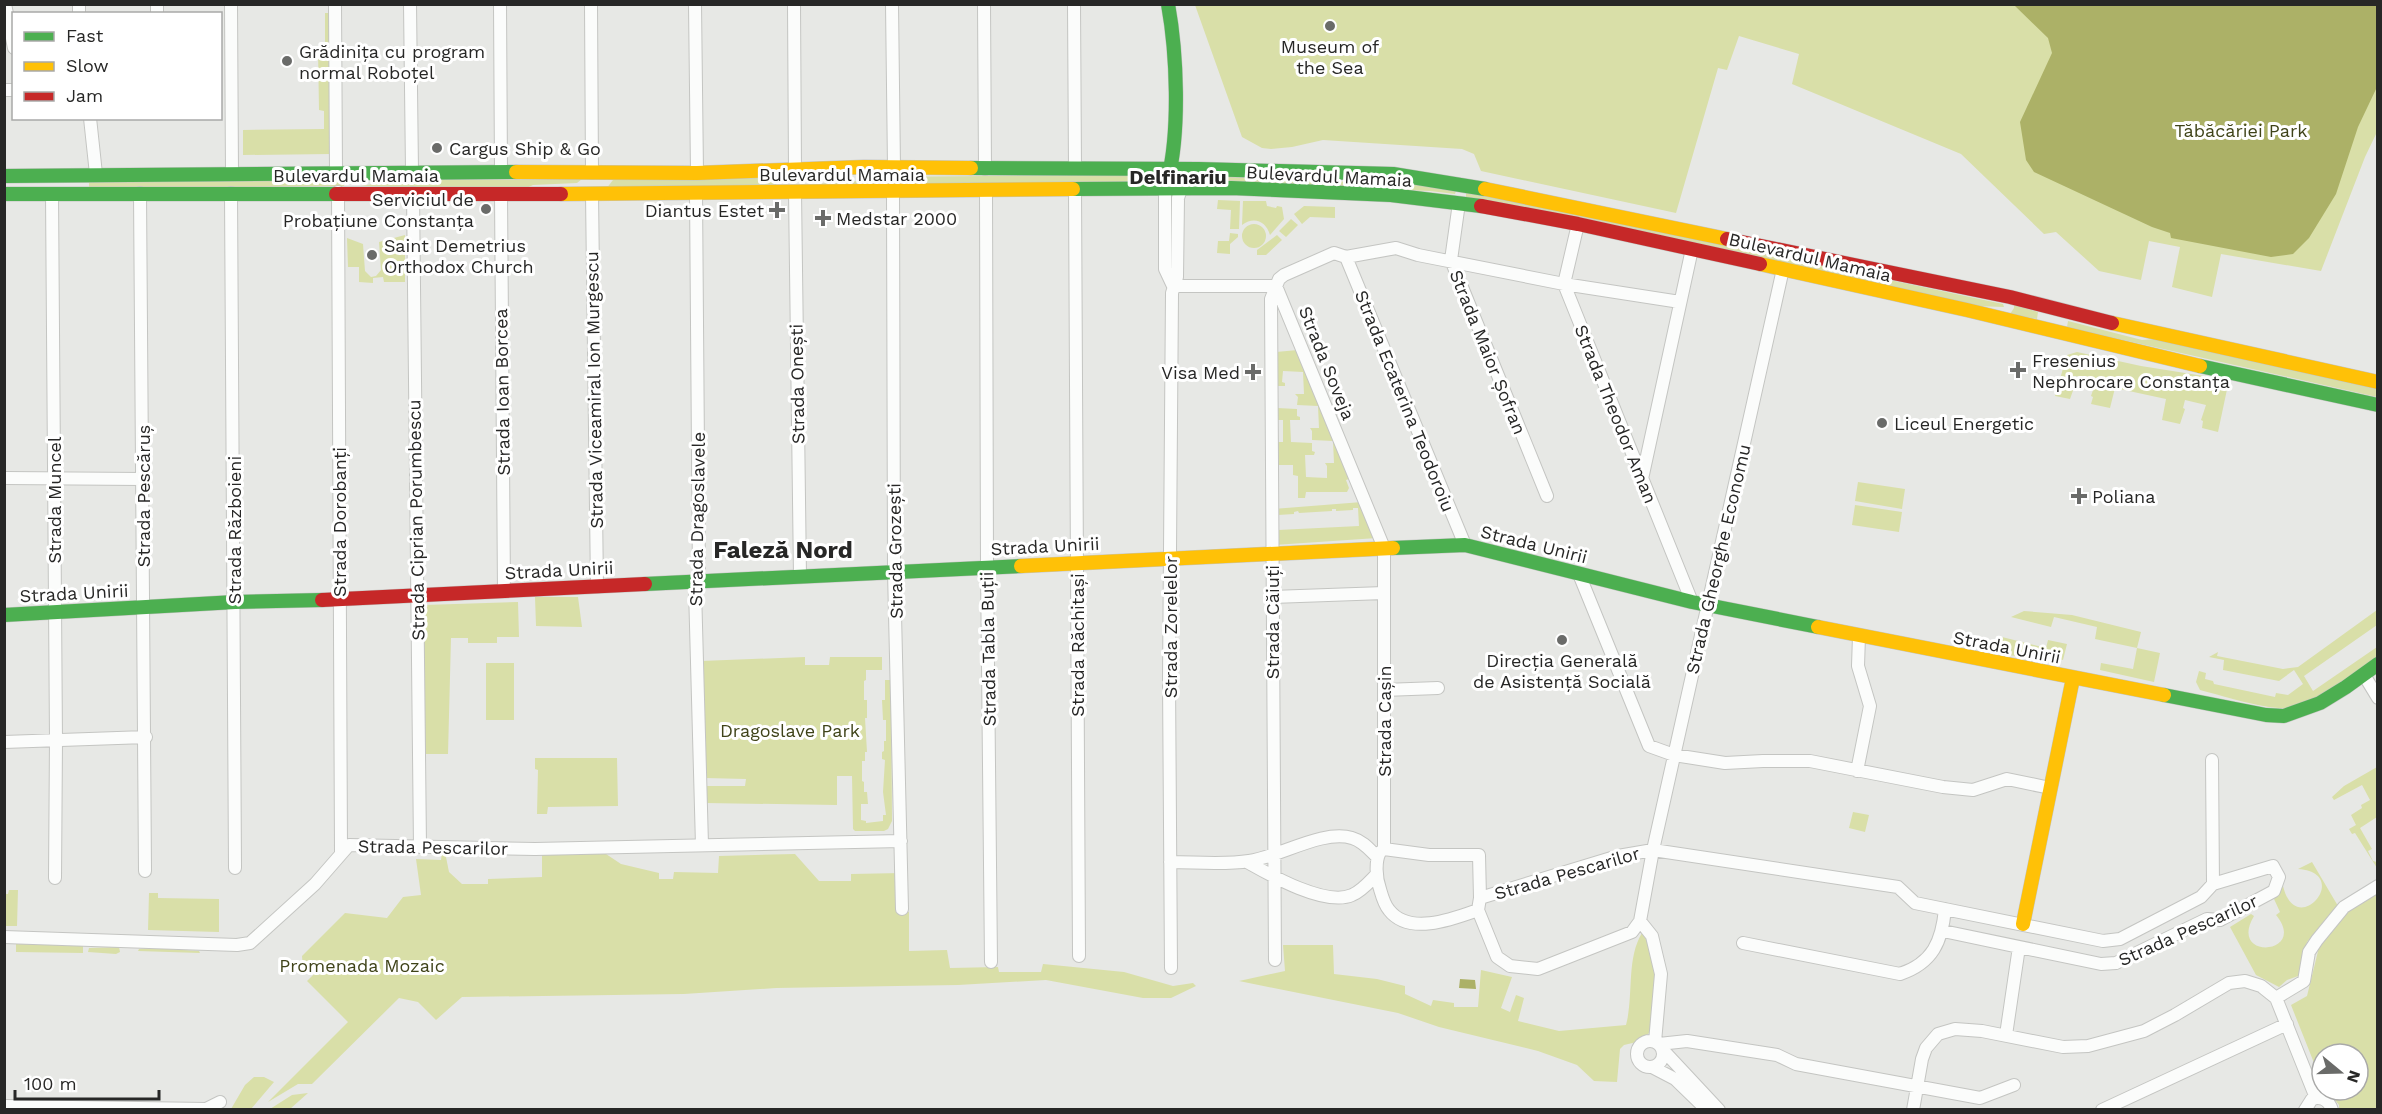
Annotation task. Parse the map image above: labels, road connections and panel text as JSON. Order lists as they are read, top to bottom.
{
  "streets": {
    "main road": ["Bulevardul Mamaia", "Strada Unirii"],
    "street": [
      "Strada Maior Șofran",
      "Strada Soveja",
      "Strada Onești",
      "Strada Viceamiral Ion Murgescu",
      "Strada Ioan Borcea",
      "Strada Ecaterina Teodoroiu",
      "Strada Theodor Aman",
      "Strada Pescăruș",
      "Strada Muncel",
      "Strada Dragoslavele",
      "Strada Ciprian Porumbescu",
      "Strada Dorobanți",
      "Strada Războieni",
      "Strada Grozești",
      "Strada Gheorghe Economu",
      "Strada Căiuți",
      "Strada Zorelelor",
      "Strada Răchitași",
      "Strada Tabla Buții",
      "Strada Cașin",
      "Strada Pescarilor"
    ]
  },
  "crossings": [
    ["Bulevardul Mamaia", "Strada Maior Șofran"],
    ["Bulevardul Mamaia", "Strada Onești"],
    ["Bulevardul Mamaia", "Strada Viceamiral Ion Murgescu"],
    ["Bulevardul Mamaia", "Strada Ioan Borcea"],
    ["Bulevardul Mamaia", "Strada Pescăruș"],
    ["Bulevardul Mamaia", "Strada Muncel"],
    ["Bulevardul Mamaia", "Strada Dragoslavele"],
    ["Bulevardul Mamaia", "Strada Ciprian Porumbescu"],
    ["Bulevardul Mamaia", "Strada Dorobanți"],
    ["Bulevardul Mamaia", "Strada Războieni"],
    ["Bulevardul Mamaia", "Strada Grozești"],
    ["Bulevardul Mamaia", "Strada Gheorghe Economu"],
    ["Bulevardul Mamaia", "Strada Zorelelor"],
    ["Bulevardul Mamaia", "Strada Răchitași"],
    ["Bulevardul Mamaia", "Strada Tabla Buții"],
    ["Strada Soveja", "Strada Unirii"],
    ["Strada Soveja", "Strada Căiuți"],
    ["Strada Soveja", "Strada Cașin"],
    ["Strada Onești", "Strada Unirii"],
    ["Strada Viceamiral Ion Murgescu", "Strada Unirii"],
    ["Strada Ioan Borcea", "Strada Unirii"],
    ["Strada Ecaterina Teodoroiu", "Strada Unirii"],
    ["Strada Theodor Aman", "Strada Unirii"],
    ["Strada Pescăruș", "Strada Unirii"],
    ["Strada Muncel", "Strada Unirii"],
    ["Strada Dragoslavele", "Strada Unirii"],
    ["Strada Dragoslavele", "Strada Pescarilor"],
    ["Strada Ciprian Porumbescu", "Strada Unirii"],
    ["Strada Ciprian Porumbescu", "Strada Pescarilor"],
    ["Strada Dorobanți", "Strada Unirii"],
    ["Strada Dorobanți", "Strada Pescarilor"],
    ["Strada Războieni", "Strada Unirii"],
    ["Strada Unirii", "Strada Grozești"],
    ["Strada Unirii", "Strada Gheorghe Economu"],
    ["Strada Unirii", "Strada Căiuți"],
    ["Strada Unirii", "Strada Zorelelor"],
    ["Strada Unirii", "Strada Răchitași"],
    ["Strada Unirii", "Strada Tabla Buții"],
    ["Strada Unirii", "Strada Cașin"],
    ["Strada Unirii", "Strada Pescarilor"],
    ["Strada Grozești", "Strada Pescarilor"],
    ["Strada Gheorghe Economu", "Strada Pescarilor"],
    ["Strada Cașin", "Strada Pescarilor"]
  ],
  "districts": ["Delfinariu", "Faleză Nord"],
  "parks": ["Tăbăcăriei Park", "Dragoslave Park", "Promenada Mozaic"],
  "places": {
    "other": [
      "Museum of the Sea",
      "Grădinița cu program normal Roboțel",
      "Cargus Ship & Go",
      "Serviciul de Probațiune Constanța",
      "Saint Demetrius Orthodox Church",
      "Liceul Energetic",
      "Direcția Generală de Asistență Socială"
    ],
    "health": [
      "Diantus Estet",
      "Medstar 2000",
      "Fresenius Nephrocare Constanța",
      "Visa Med",
      "Poliana"
    ]
  },
  "legend": ["Fast", "Slow", "Jam"],
  "scale_bar": "100 m",
  "north": "right"
}
